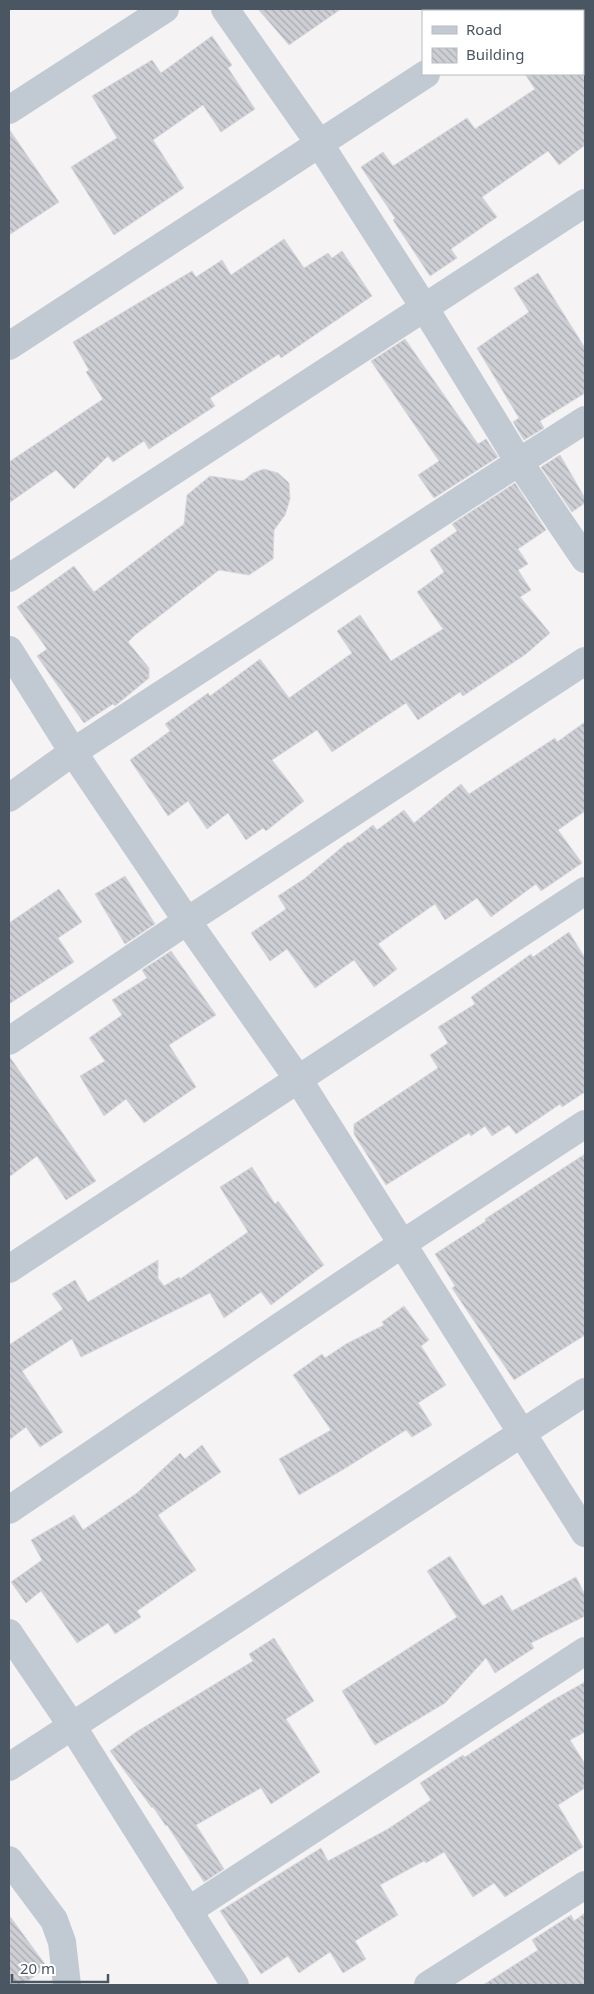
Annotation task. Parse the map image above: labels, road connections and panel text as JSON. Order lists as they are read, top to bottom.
{
  "legend": ["Road", "Building"],
  "scale_bar": "20 m"
}
